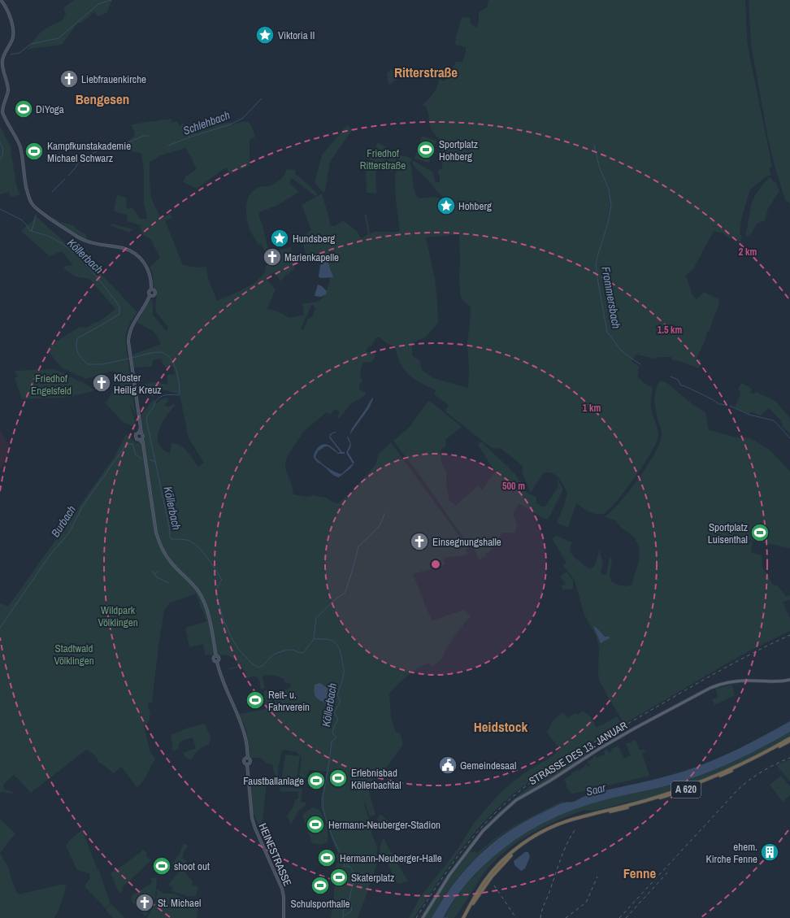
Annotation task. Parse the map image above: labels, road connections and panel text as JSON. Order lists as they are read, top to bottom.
{
  "streets": {
    "highway": ["A 620"],
    "main road": ["STRASSE DES 13. JANUAR", "HEINESTRASSE"]
  },
  "districts": [
    "Ritterstraße",
    "Bengesen",
    "Heidstock",
    "Fenne"
  ],
  "water": [
    "Schlehbach",
    "Köllerbach",
    "Frommersbach",
    "Burbach",
    "Saar"
  ],
  "parks": [
    "Friedhof Ritterstraße",
    "Friedhof Engelsfeld",
    "Wildpark Völklingen",
    "Stadtwald Völklingen"
  ],
  "places": {
    "place": ["Viktoria II", "Hohberg", "Hundsberg"],
    "church": [
      "Liebfrauenkirche",
      "Marienkapelle",
      "Kloster Heilig Kreuz",
      "Einsegnungshalle",
      "St. Michael"
    ],
    "sports": [
      "DiYoga",
      "Sportplatz Hohberg",
      "Kampfkunstakademie Michael Schwarz",
      "Sportplatz Luisenthal",
      "Reit- u. Fahrverein",
      "Erlebnisbad Köllerbachtal",
      "Faustballanlage",
      "Hermann-Neuberger-Stadion",
      "Hermann-Neuberger-Halle",
      "shoot out",
      "Skaterplatz",
      "Schulsporthalle"
    ],
    "public building": ["Gemeindesaal"],
    "building": ["ehem. Kirche Fenne"]
  },
  "rings": [
    "2 km",
    "1.5 km",
    "1 km",
    "500 m"
  ]
}
